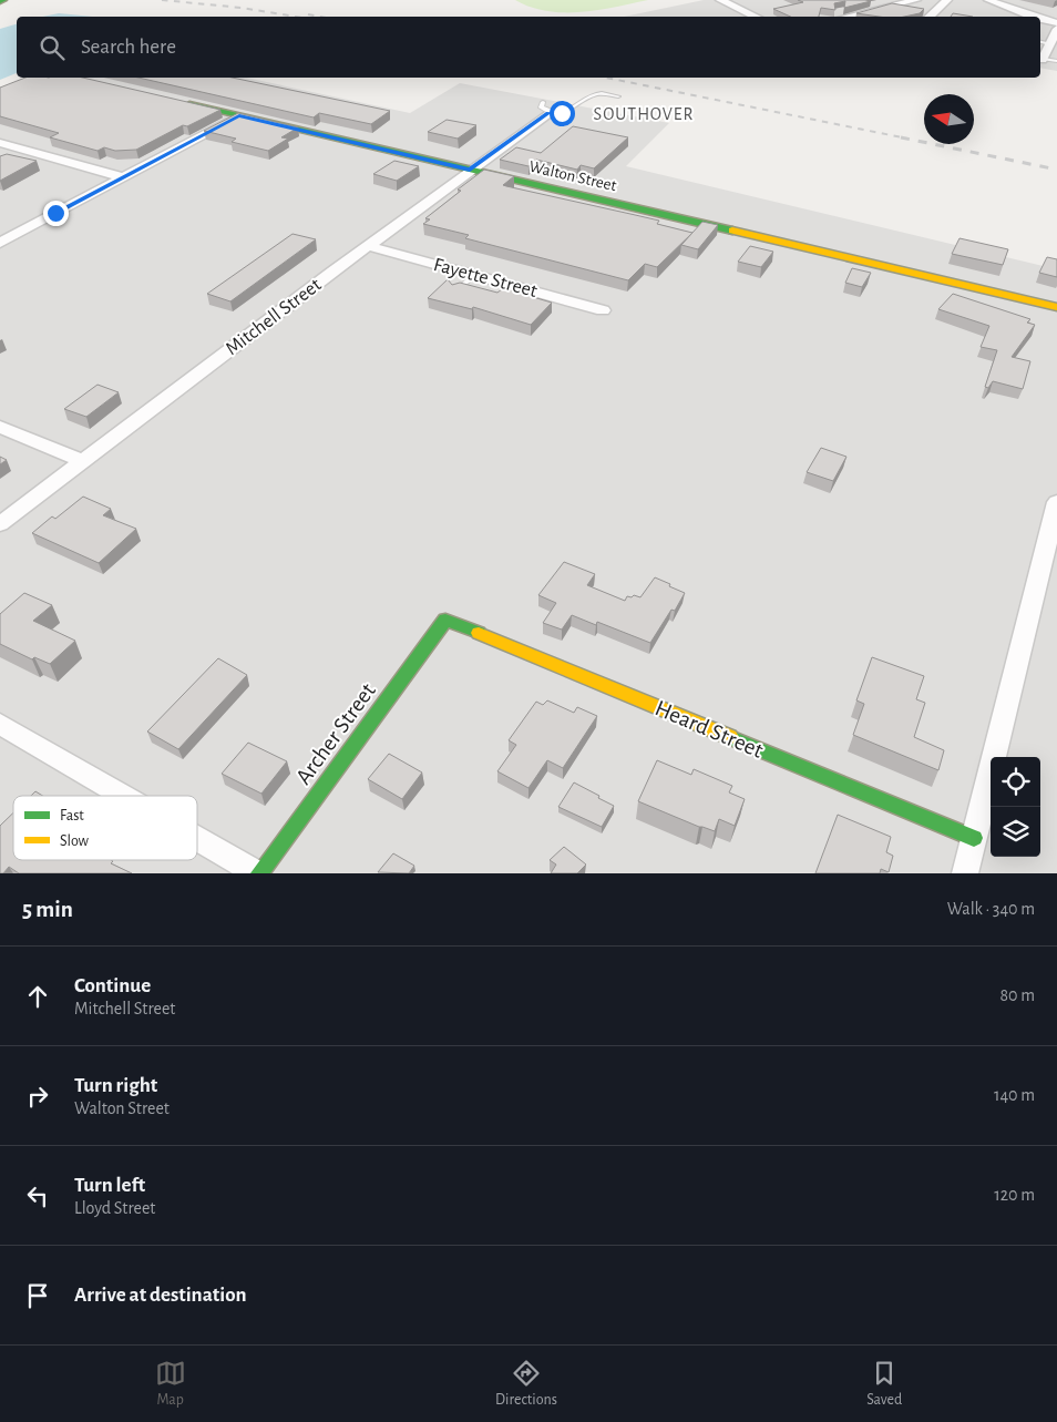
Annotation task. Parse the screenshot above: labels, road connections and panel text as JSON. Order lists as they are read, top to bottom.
{
  "streets": {
    "street": [
      "Walton Street",
      "Fayette Street",
      "Mitchell Street",
      "Heard Street",
      "Archer Street"
    ]
  },
  "crossings": [
    ["Walton Street", "Mitchell Street"],
    ["Fayette Street", "Mitchell Street"],
    ["Heard Street", "Archer Street"]
  ],
  "districts": ["SOUTHOVER"],
  "legend": ["Fast", "Slow"],
  "north": "left",
  "page": {
    "search": "Search here",
    "heading": ["5 min", "Walk · 340 m"],
    "list": [
      ["Continue", "Mitchell Street", "80 m"],
      ["Turn right", "Walton Street", "140 m"],
      ["Turn left", "Lloyd Street", "120 m"],
      "Arrive at destination"
    ],
    "nav": ["Map", "Directions", "Saved"]
  }
}
